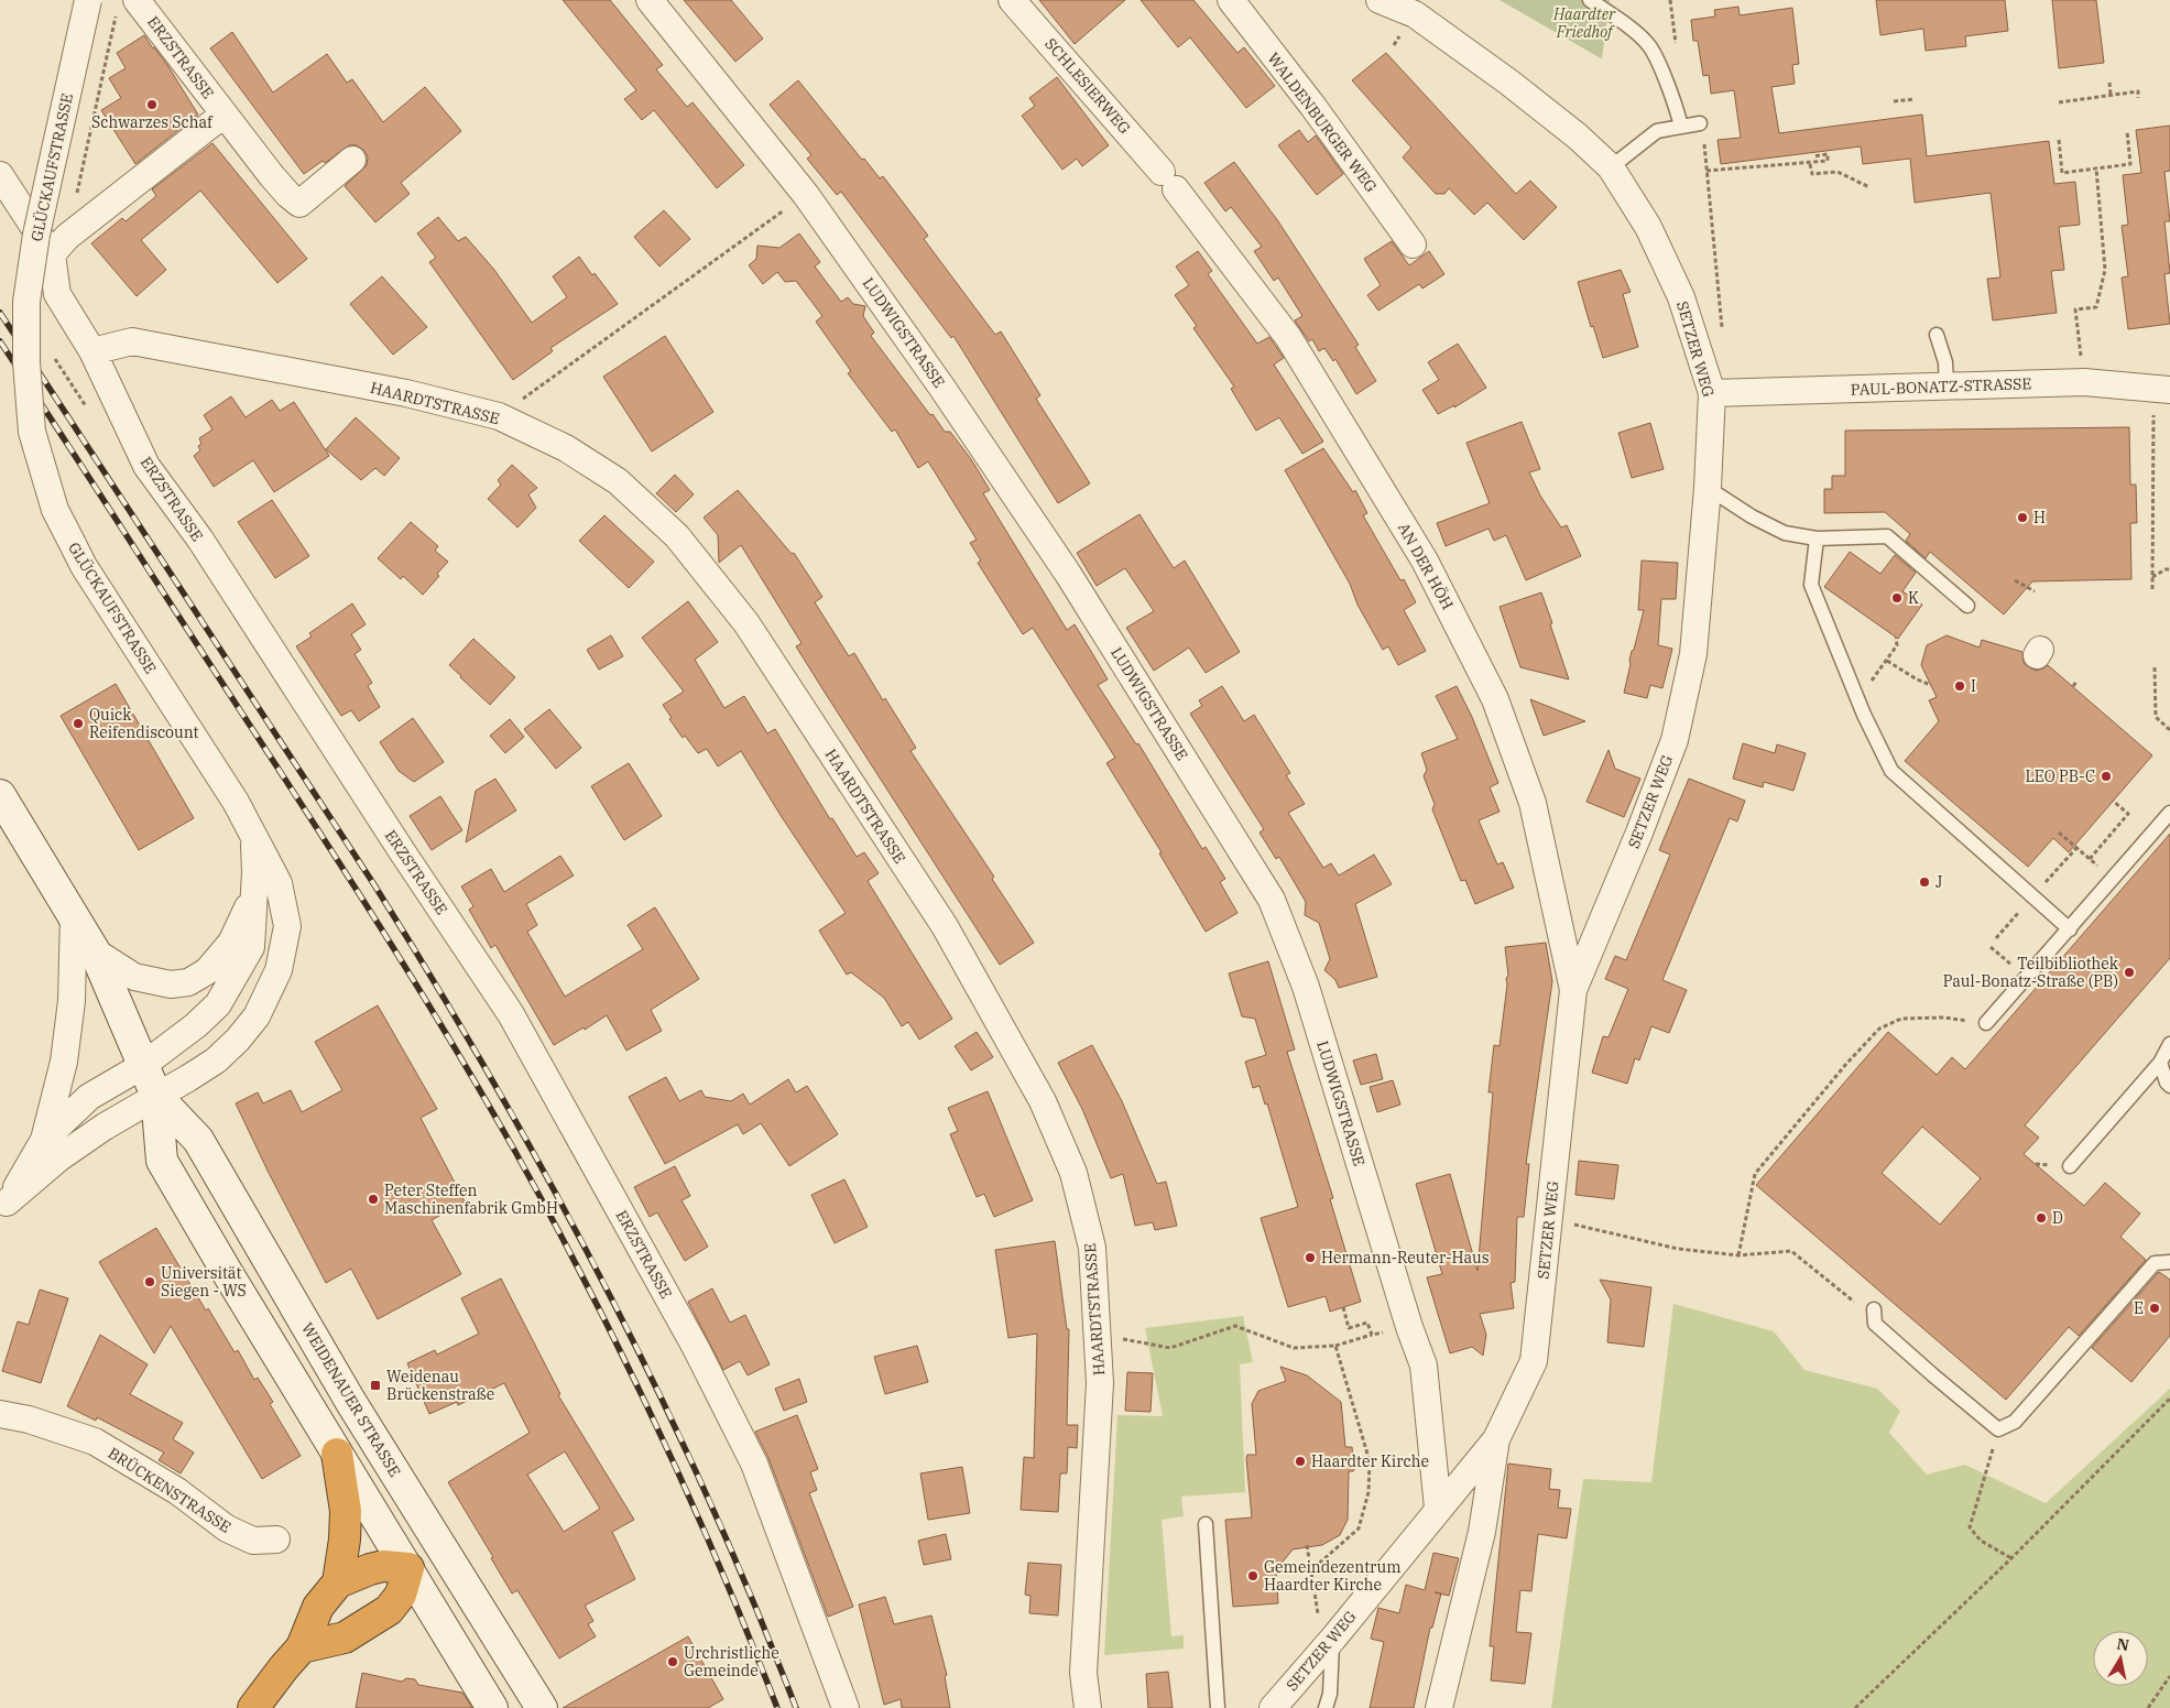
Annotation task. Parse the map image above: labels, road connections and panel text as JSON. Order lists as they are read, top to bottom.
{
  "streets": {
    "main road": ["WEIDENAUER STRASSE"],
    "street": [
      "ERZSTRASSE",
      "SCHLESIERWEG",
      "WALDENBURGER WEG",
      "GLÜCKAUFSTRASSE",
      "LUDWIGSTRASSE",
      "SETZER WEG",
      "PAUL-BONATZ-STRASSE",
      "HAARDTSTRASSE",
      "AN DER HÖH",
      "BRÜCKENSTRASSE"
    ]
  },
  "crossings": [
    ["ERZSTRASSE", "HAARDTSTRASSE"],
    ["SCHLESIERWEG", "AN DER HÖH"],
    ["GLÜCKAUFSTRASSE", "WEIDENAUER STRASSE"],
    ["LUDWIGSTRASSE", "SETZER WEG"],
    ["SETZER WEG", "PAUL-BONATZ-STRASSE"],
    ["SETZER WEG", "AN DER HÖH"]
  ],
  "parks": ["Haardter Friedhof"],
  "places": {
    "other": [
      "Schwarzes Schaf",
      "H",
      "K",
      "I",
      "Quick Reifendiscount",
      "LEO PB-C",
      "J",
      "Teilbibliothek Paul-Bonatz-Straße (PB)",
      "Peter Steffen Maschinenfabrik GmbH",
      "D",
      "Hermann-Reuter-Haus",
      "Universität Siegen - WS",
      "E",
      "Haardter Kirche",
      "Gemeindezentrum Haardter Kirche",
      "Urchristliche Gemeinde"
    ],
    "transit": ["Weidenau Brückenstraße"]
  },
  "north": "top"
}
